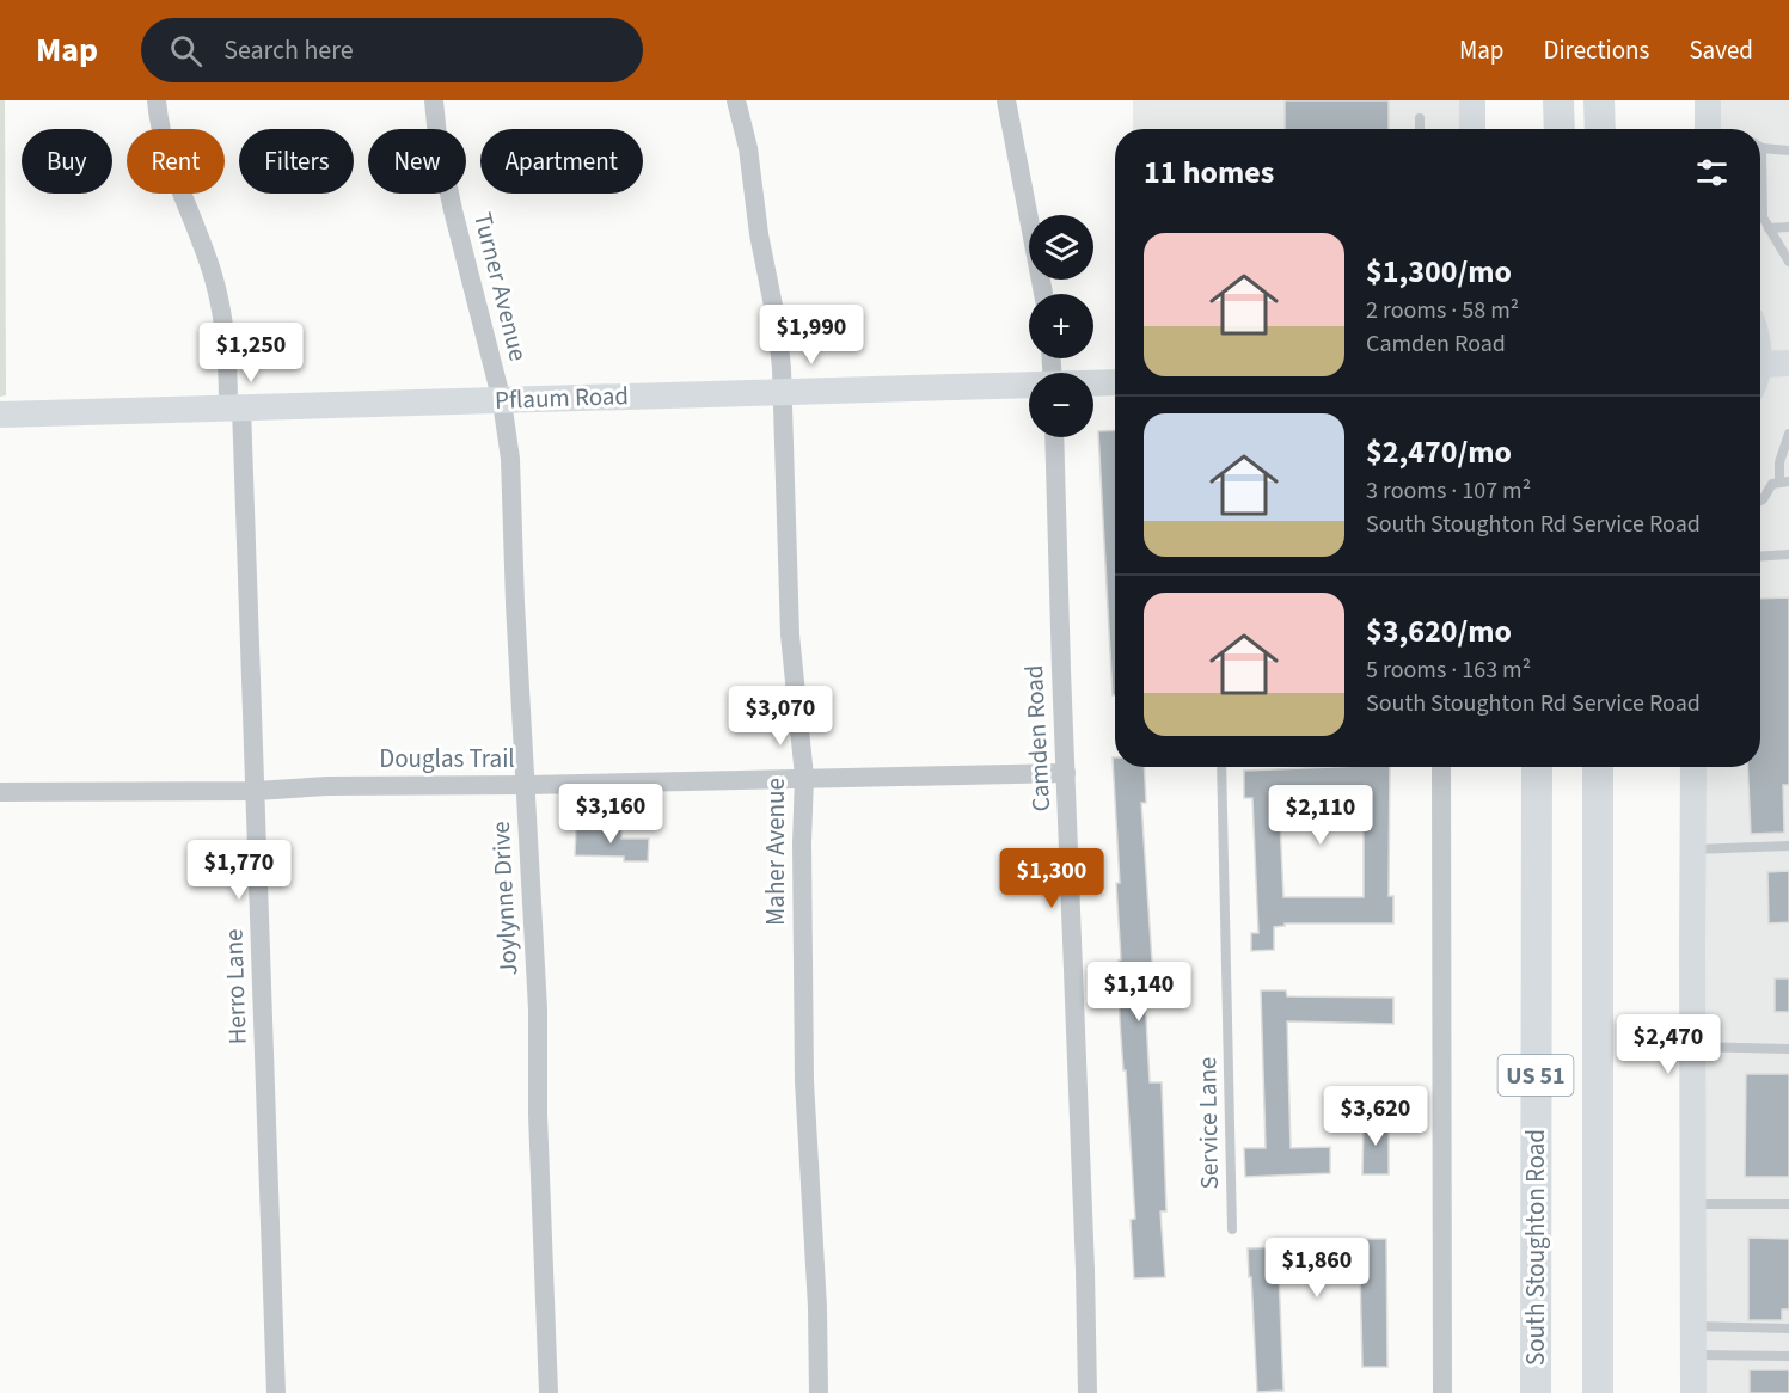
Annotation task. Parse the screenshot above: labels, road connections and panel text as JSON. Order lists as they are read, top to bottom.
{
  "streets": {
    "main road": ["US 51", "South Stoughton Road"],
    "street": [
      "Turner Avenue",
      "Pflaum Road",
      "Camden Road",
      "Douglas Trail",
      "Maher Avenue",
      "Joylynne Drive",
      "Herro Lane"
    ],
    "lane": ["Service Lane"]
  },
  "crossings": [
    ["Turner Avenue", "Pflaum Road"],
    ["Turner Avenue", "Joylynne Drive"],
    ["Pflaum Road", "Maher Avenue"],
    ["Pflaum Road", "Joylynne Drive"],
    ["Pflaum Road", "Herro Lane"],
    ["Camden Road", "Douglas Trail"],
    ["Douglas Trail", "Maher Avenue"],
    ["Douglas Trail", "Joylynne Drive"],
    ["Douglas Trail", "Herro Lane"]
  ],
  "page": {
    "header": "Map",
    "search": "Search here",
    "nav": ["Map", "Directions", "Saved"],
    "chip": [
      "Buy",
      "Rent",
      "Filters",
      "New",
      "Apartment"
    ],
    "heading": "11 homes",
    "map_buttons": ["+", "−"],
    "list": [
      {
        "name": "$1,300/mo",
        "note": "2 rooms · 58 m² · Camden Road"
      },
      {
        "name": "$2,470/mo",
        "note": "3 rooms · 107 m² · South Stoughton Rd Service Road"
      },
      {
        "name": "$3,620/mo",
        "note": "5 rooms · 163 m² · South Stoughton Rd Service Road"
      }
    ],
    "price": [
      "$1,990",
      "$1,250",
      "$3,070",
      "$3,160",
      "$2,110",
      "$1,770",
      "$1,300",
      "$1,140",
      "$2,470",
      "$3,620",
      "$1,860"
    ]
  }
}
